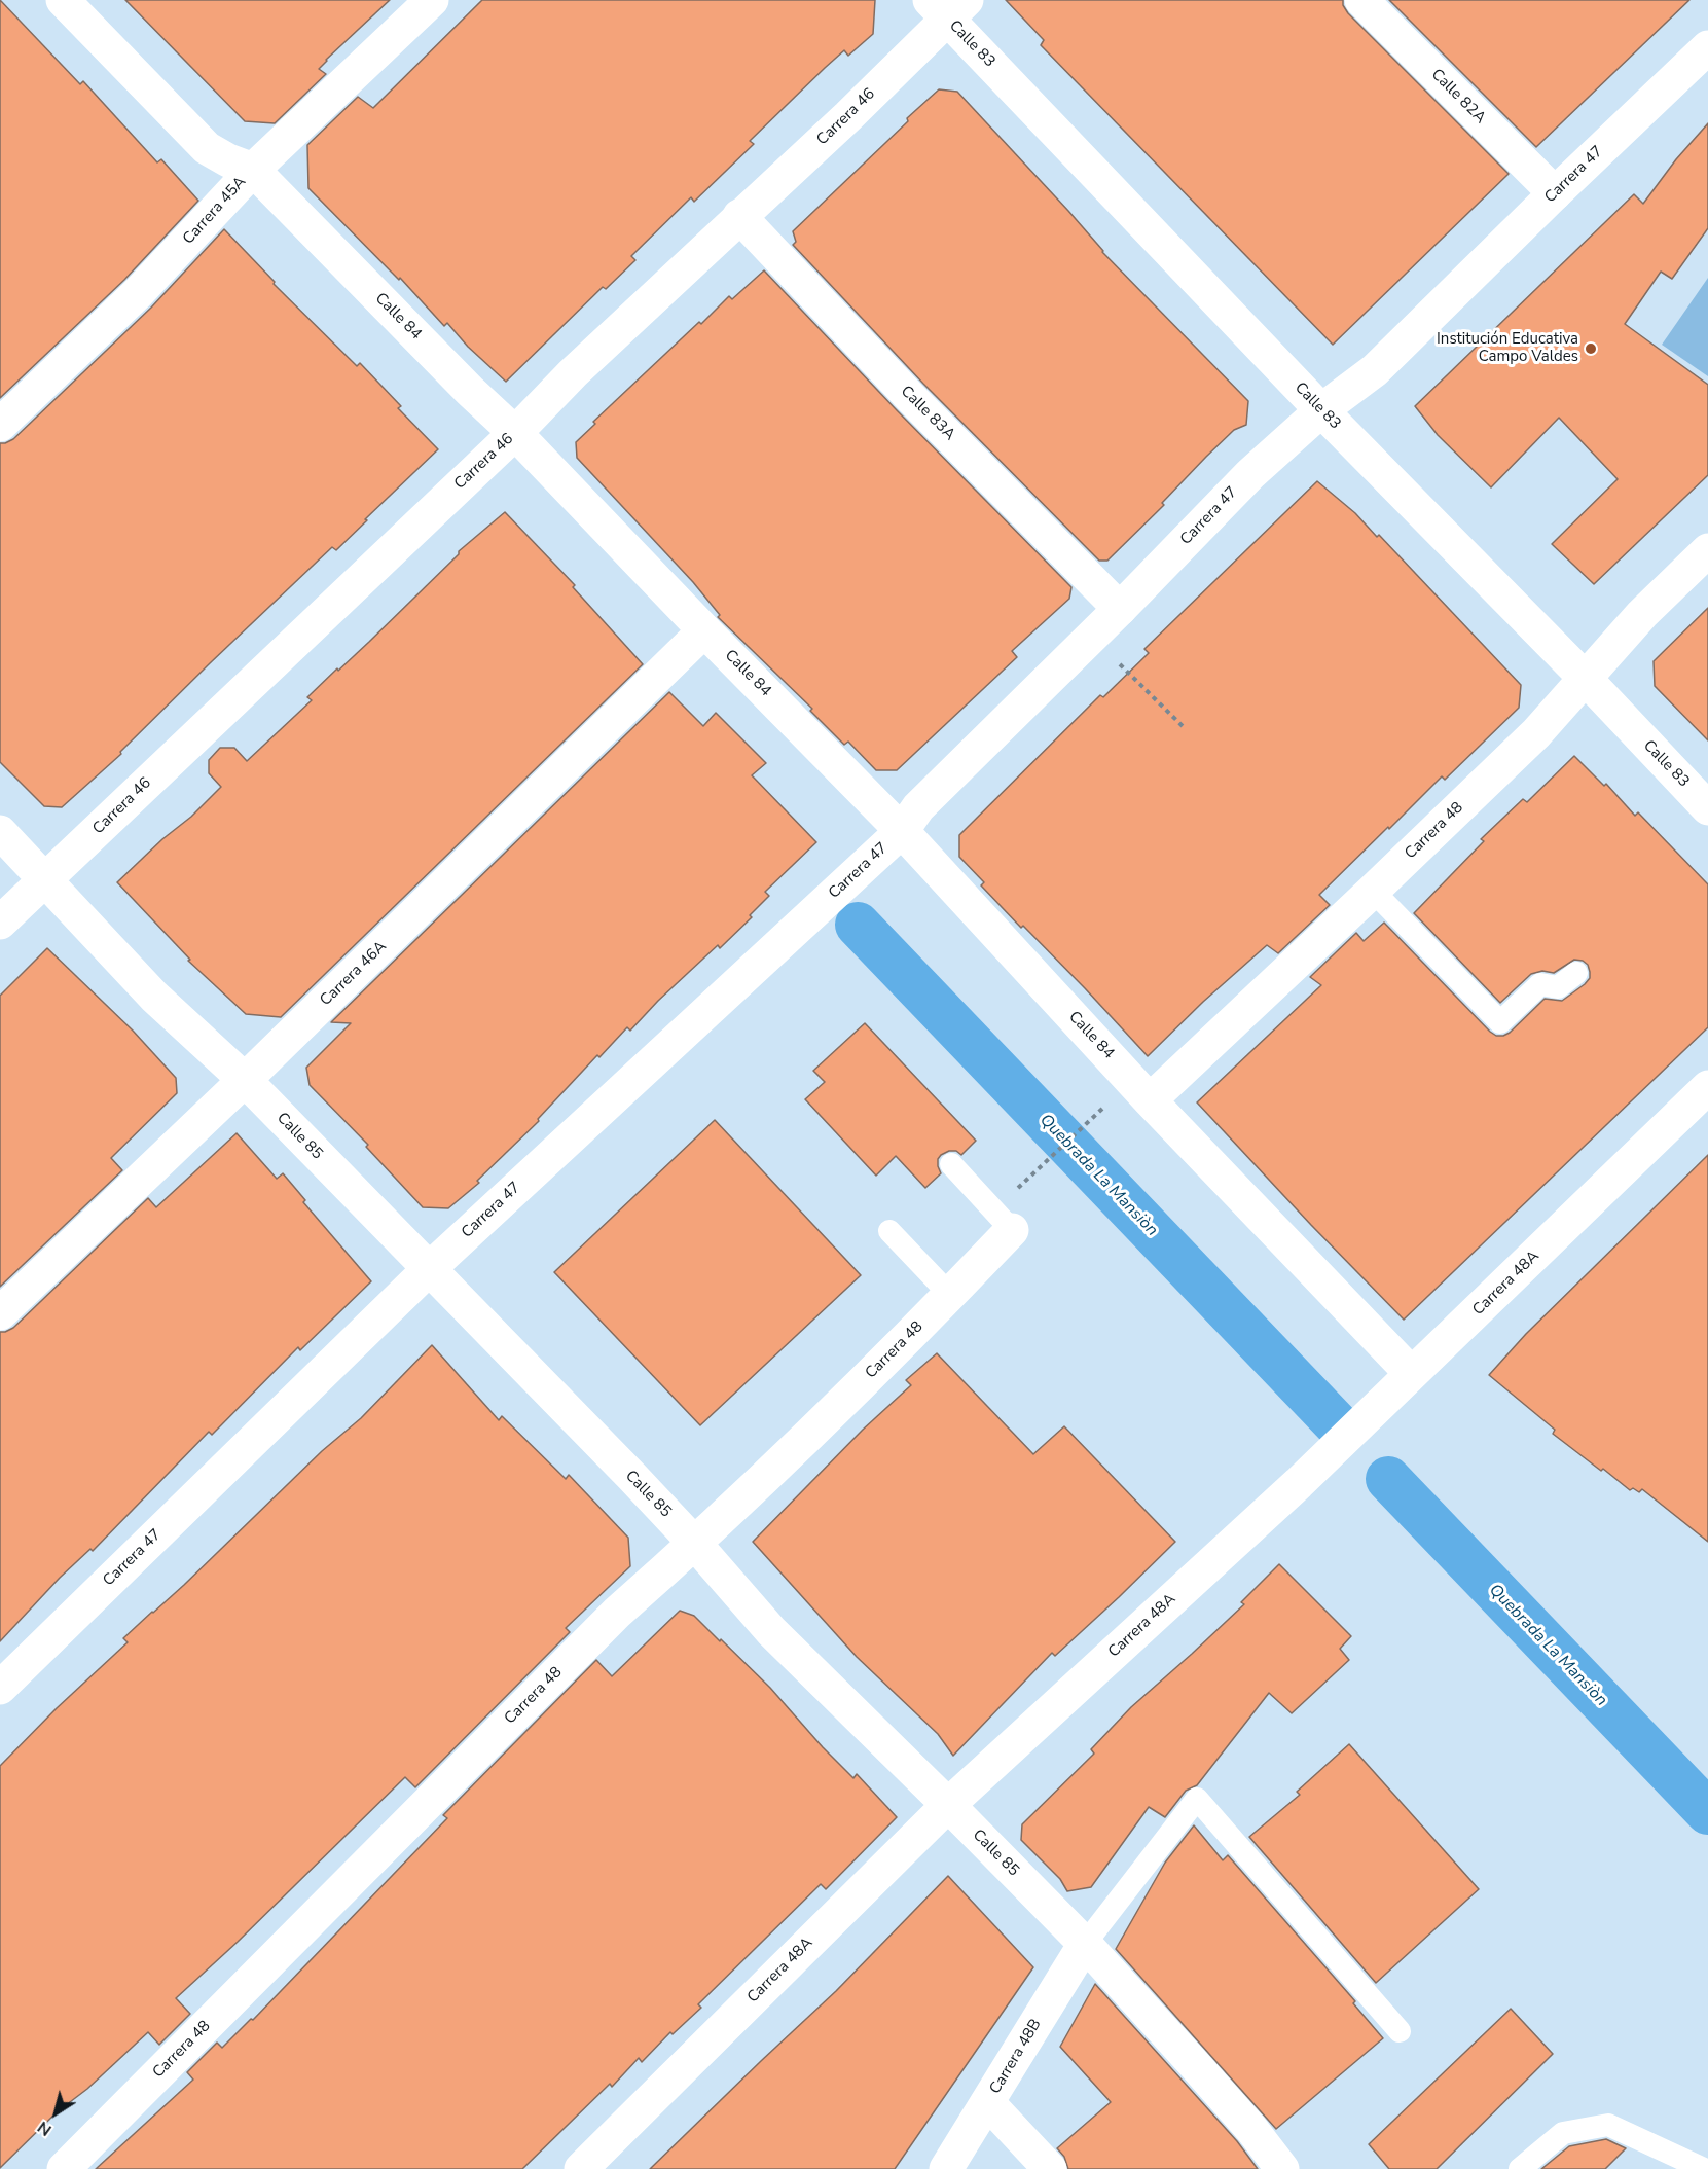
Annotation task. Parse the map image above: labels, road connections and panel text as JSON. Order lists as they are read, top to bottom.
{
  "streets": {
    "street": [
      "Calle 83",
      "Calle 82A",
      "Carrera 46",
      "Carrera 47",
      "Carrera 45A",
      "Calle 84",
      "Calle 83A",
      "Carrera 48",
      "Carrera 46A",
      "Calle 85",
      "Carrera 48A",
      "Carrera 48B"
    ]
  },
  "crossings": [
    ["Calle 83", "Carrera 46"],
    ["Calle 83", "Carrera 47"],
    ["Calle 83", "Carrera 48"],
    ["Calle 82A", "Carrera 47"],
    ["Carrera 46", "Calle 84"],
    ["Carrera 46", "Calle 83A"],
    ["Carrera 46", "Calle 85"],
    ["Carrera 47", "Calle 84"],
    ["Carrera 47", "Calle 83A"],
    ["Carrera 47", "Calle 85"],
    ["Carrera 45A", "Calle 84"],
    ["Calle 84", "Carrera 48"],
    ["Calle 84", "Carrera 46A"],
    ["Calle 84", "Carrera 48A"],
    ["Carrera 48", "Calle 85"],
    ["Carrera 46A", "Calle 85"],
    ["Calle 85", "Carrera 48A"],
    ["Calle 85", "Carrera 48B"]
  ],
  "water": ["Quebrada La Mansiòn"],
  "places": ["Institución Educativa Campo Valdes"],
  "north": "bottom left"
}
